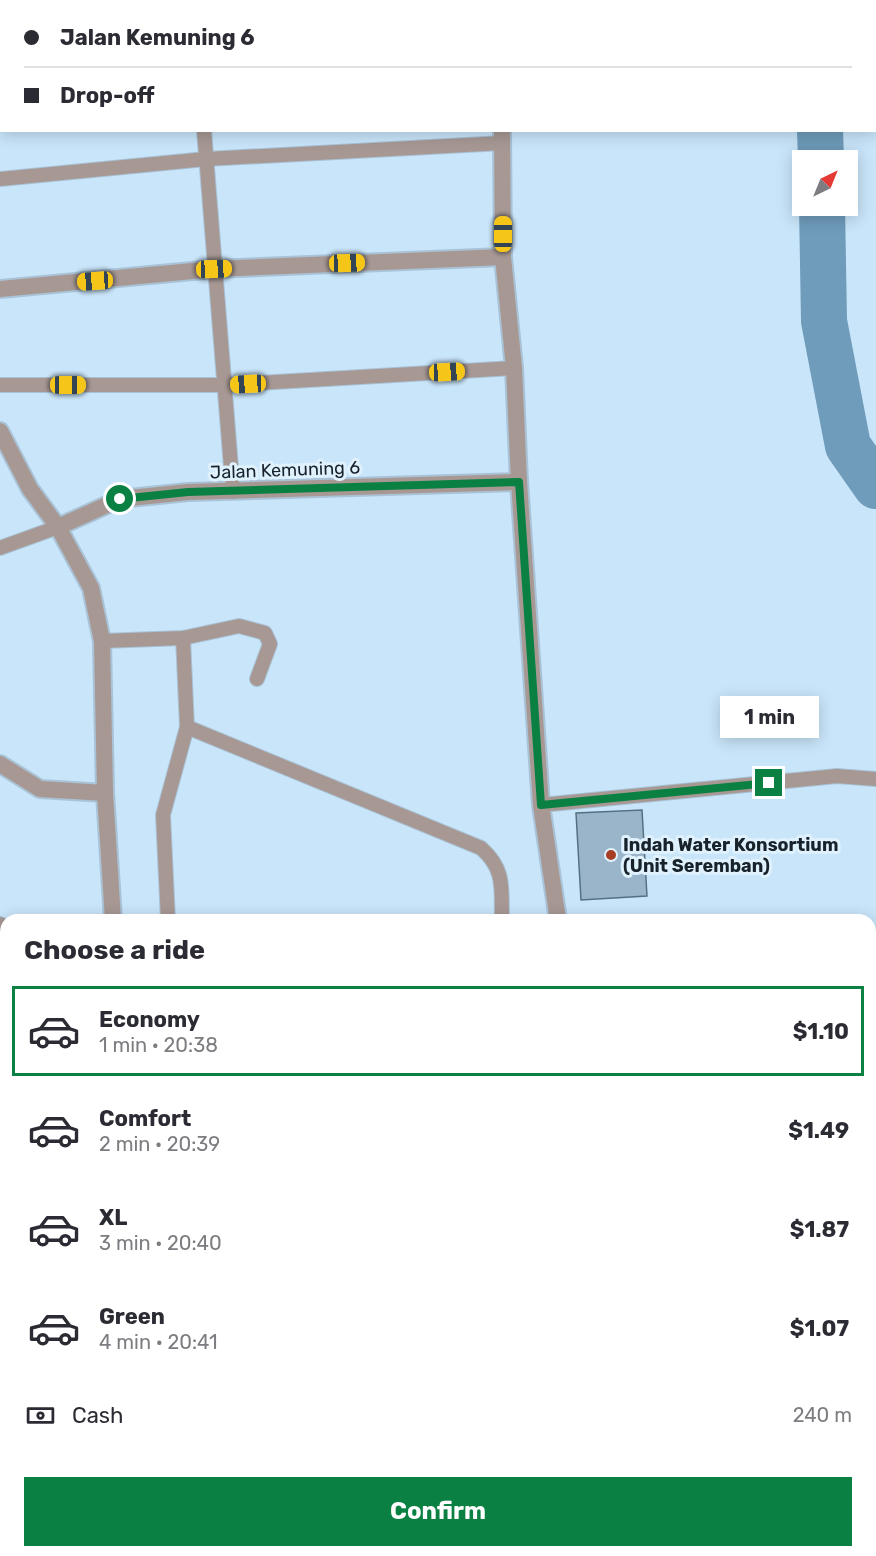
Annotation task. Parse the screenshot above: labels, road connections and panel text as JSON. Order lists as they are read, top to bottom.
{
  "streets": {
    "street": ["Jalan Kemuning 6"]
  },
  "places": ["Indah Water Konsortium (Unit Seremban)"],
  "north": "top right",
  "page": {
    "banner": ["Jalan Kemuning 6", "Drop-off"],
    "bubble": "1 min",
    "heading": "Choose a ride",
    "list": [
      {
        "name": "Economy",
        "note": "1 min · 20:38",
        "value": "$1.10"
      },
      {
        "name": "Comfort",
        "note": "2 min · 20:39",
        "value": "$1.49"
      },
      {
        "name": "XL",
        "note": "3 min · 20:40",
        "value": "$1.87"
      },
      {
        "name": "Green",
        "note": "4 min · 20:41",
        "value": "$1.07"
      }
    ],
    "pay": ["Cash", "240 m"],
    "buttons": "Confirm"
  }
}
